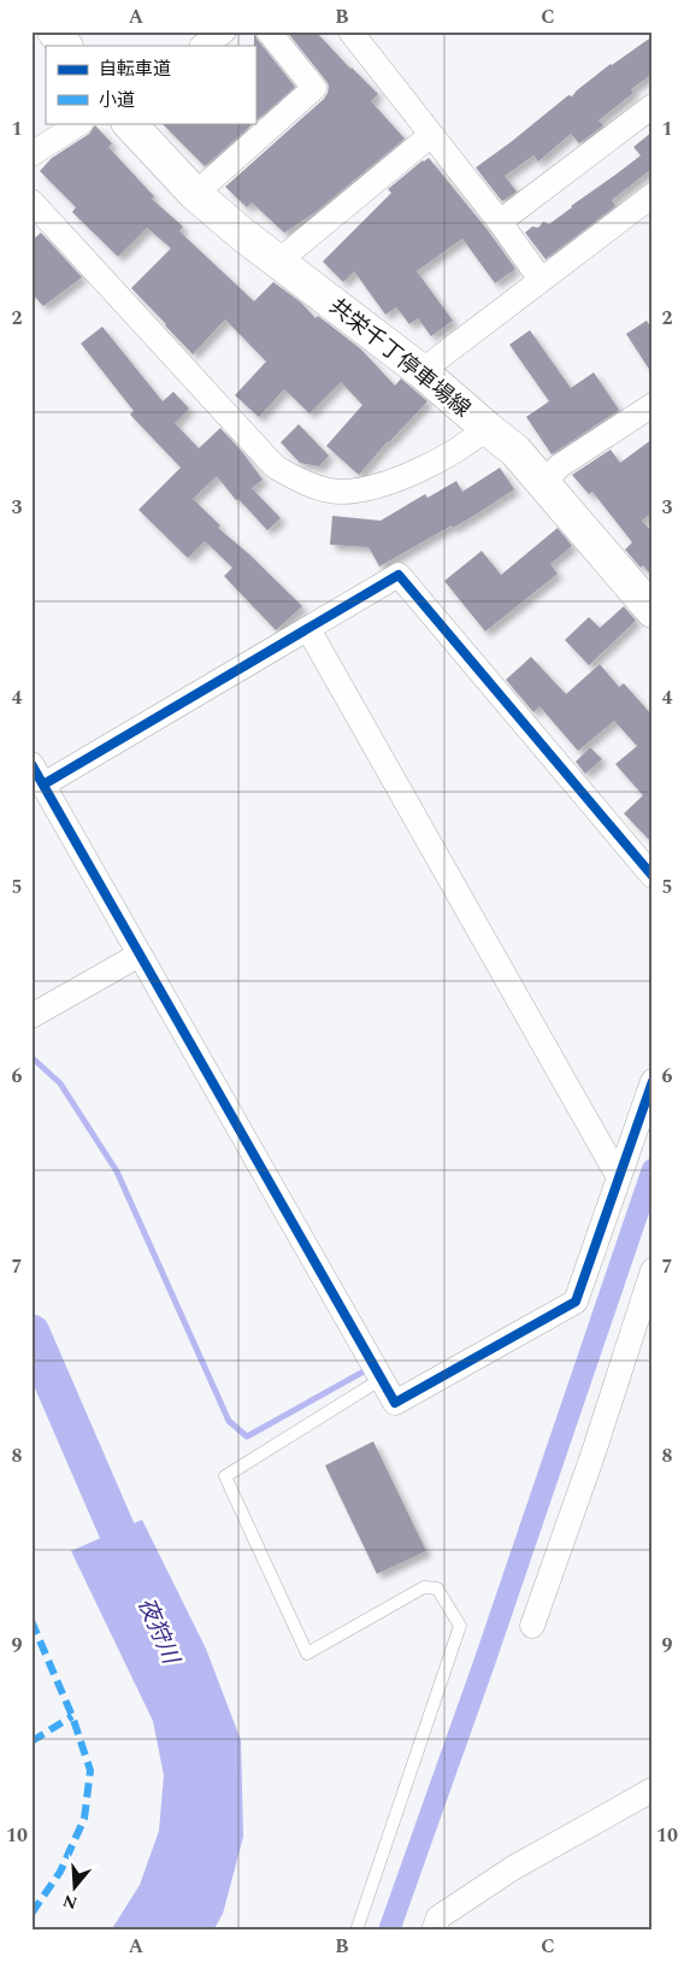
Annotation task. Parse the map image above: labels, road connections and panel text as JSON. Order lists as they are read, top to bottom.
{
  "streets": {
    "main road": ["共栄千丁停車場線"]
  },
  "water": ["夜狩川"],
  "legend": ["自転車道", "小道"],
  "north": "bottom",
  "grid": {
    "columns": ["A", "B", "C"],
    "rows": [
      "1",
      "2",
      "3",
      "4",
      "5",
      "6",
      "7",
      "8",
      "9",
      "10"
    ]
  }
}
